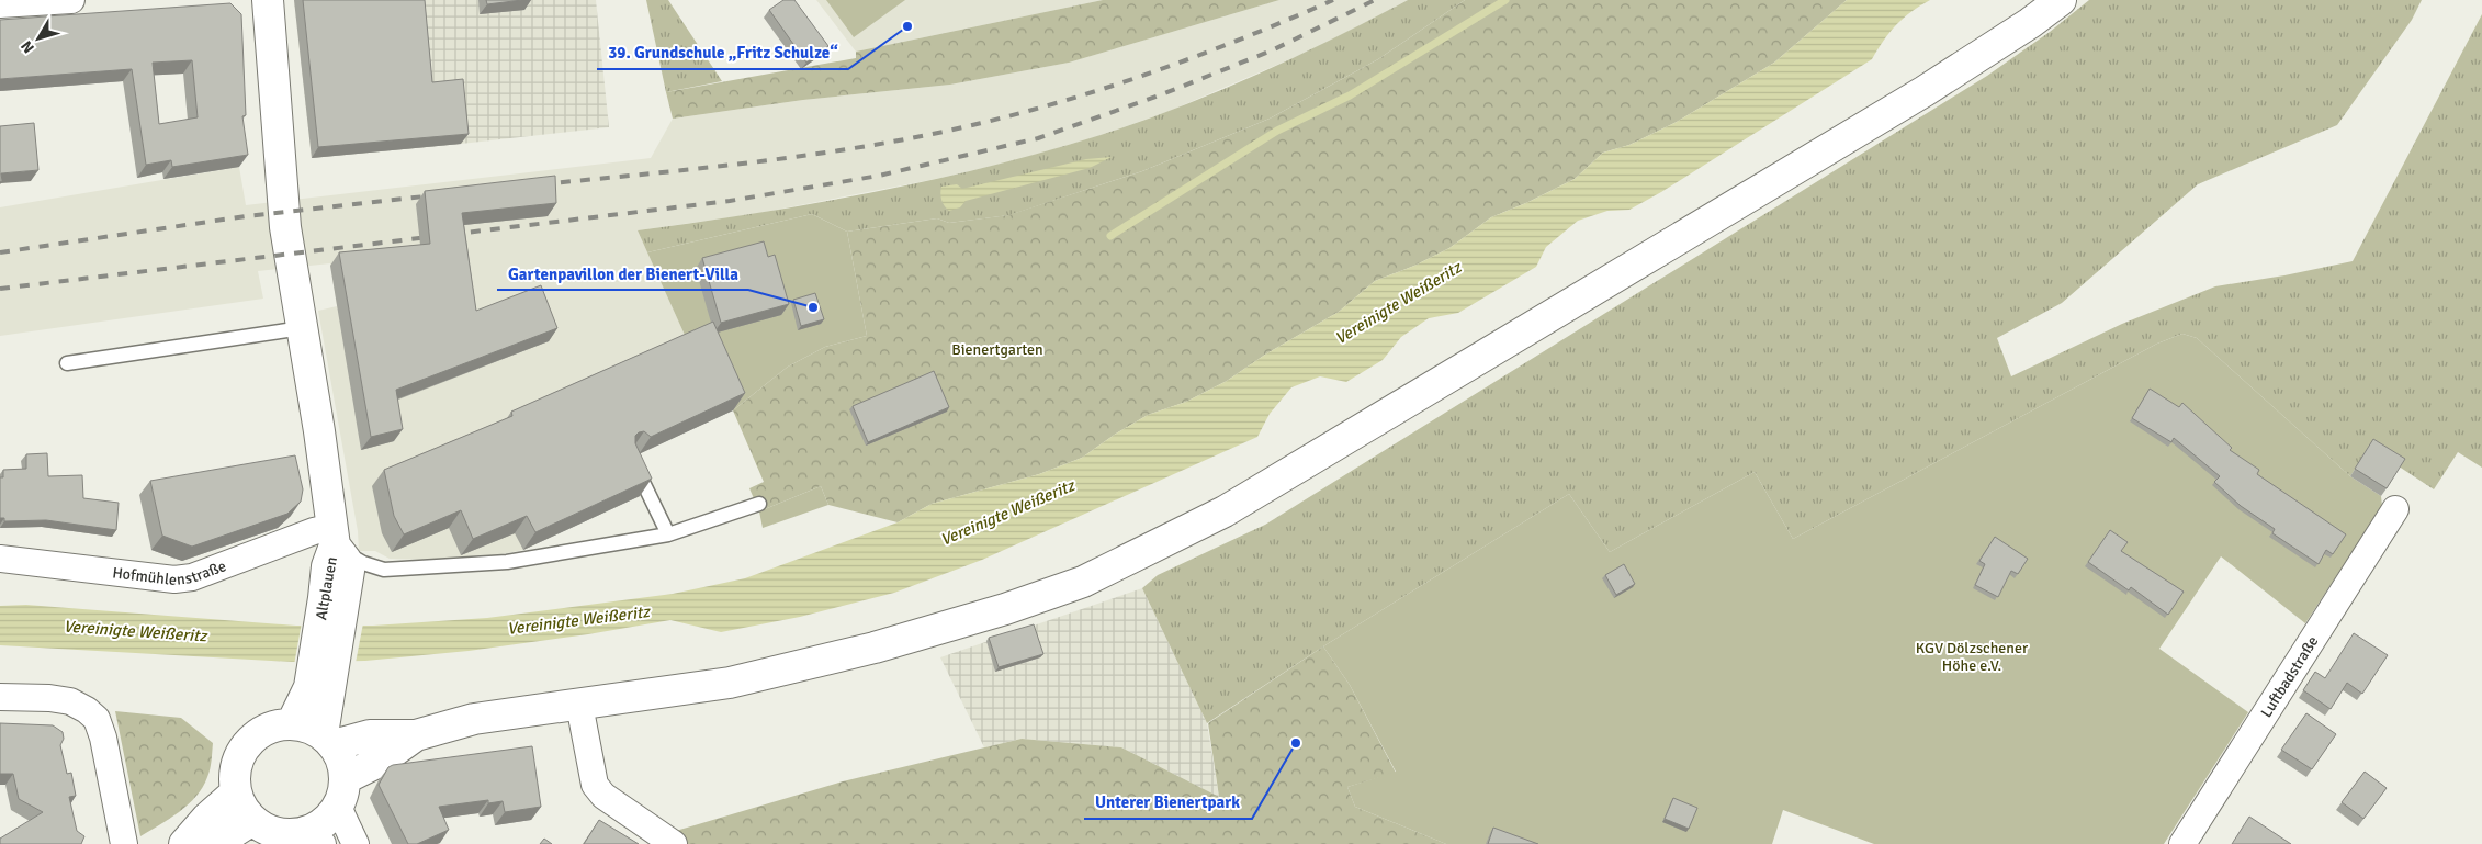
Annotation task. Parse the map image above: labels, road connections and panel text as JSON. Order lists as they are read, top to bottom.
{
  "streets": {
    "main road": ["Altplauen"],
    "street": ["Hofmühlenstraße", "Luftbadstraße"]
  },
  "crossings": [
    ["Hofmühlenstraße", "Altplauen"]
  ],
  "water": ["Vereinigte Weißeritz"],
  "parks": ["Bienertgarten", "KGV Dölzschener Höhe e.V."],
  "places": ["39. Grundschule „Fritz Schulze“", "Gartenpavillon der Bienert-Villa", "Unterer Bienertpark"],
  "north": "bottom left"
}
